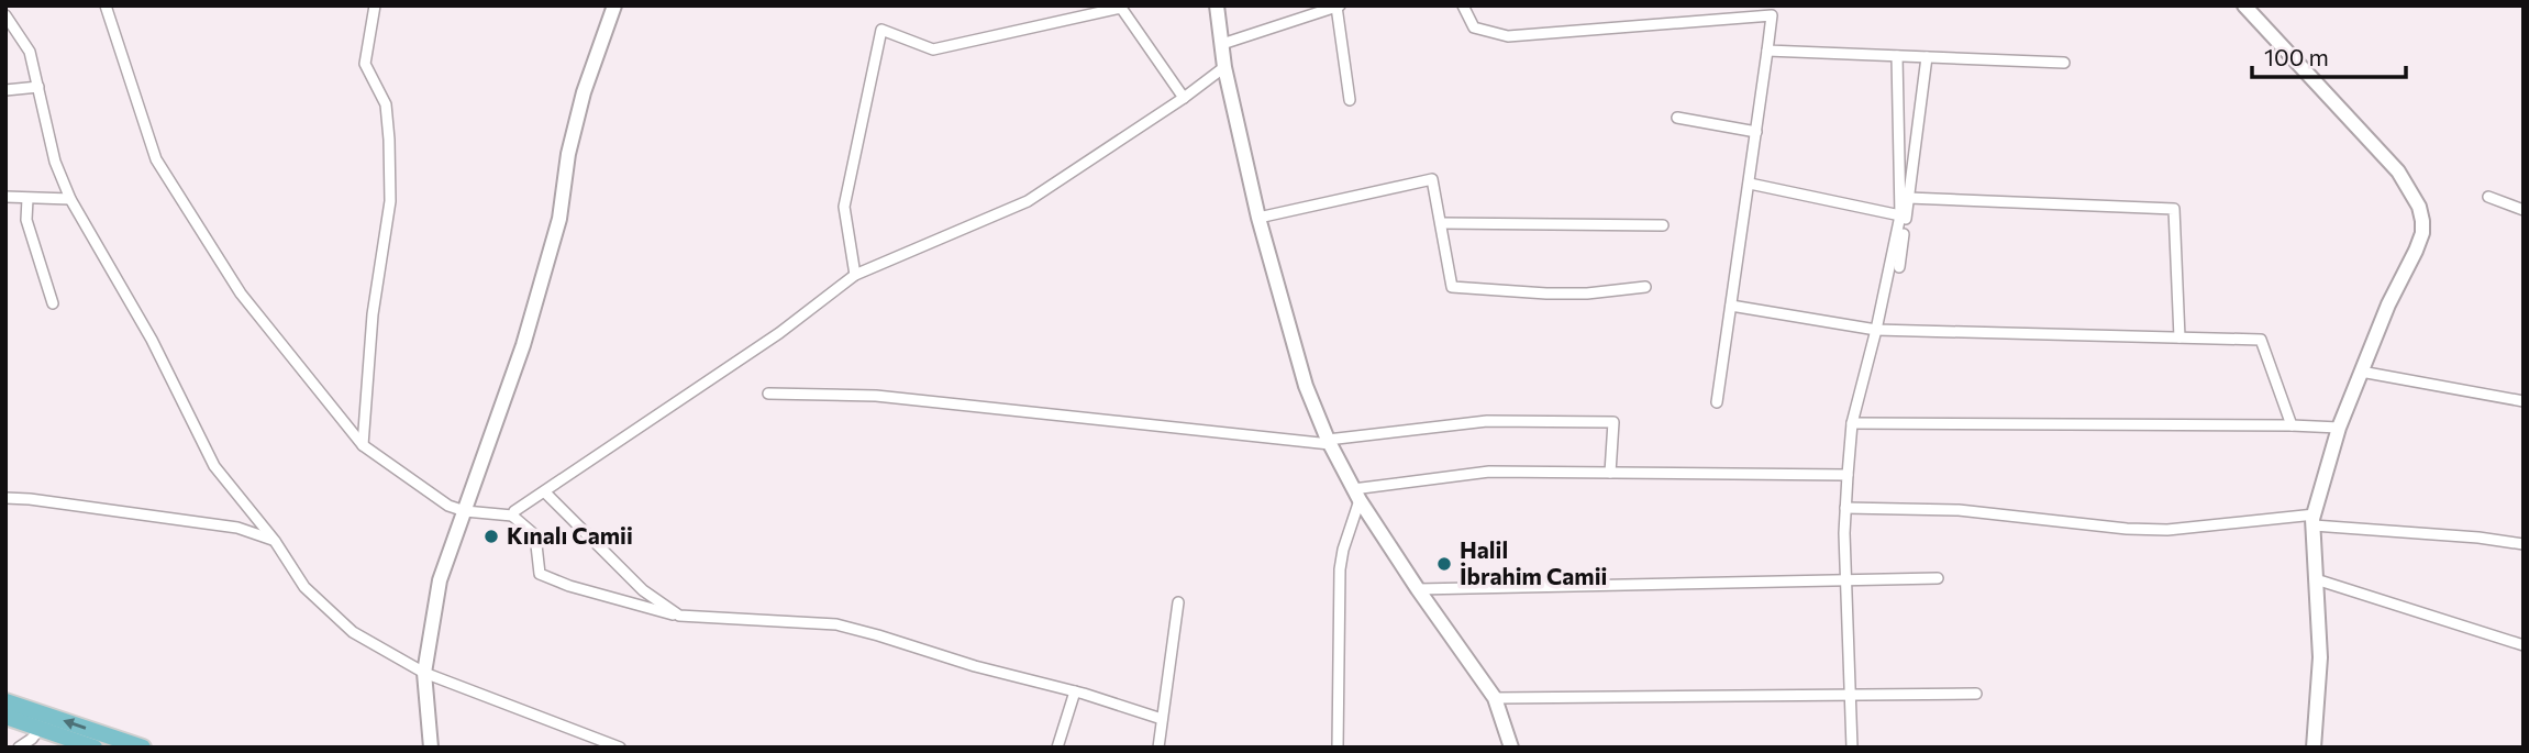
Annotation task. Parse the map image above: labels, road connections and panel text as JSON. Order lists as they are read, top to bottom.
{
  "places": ["Kınalı Camii", "Halil İbrahim Camii"],
  "scale_bar": "100 m"
}
